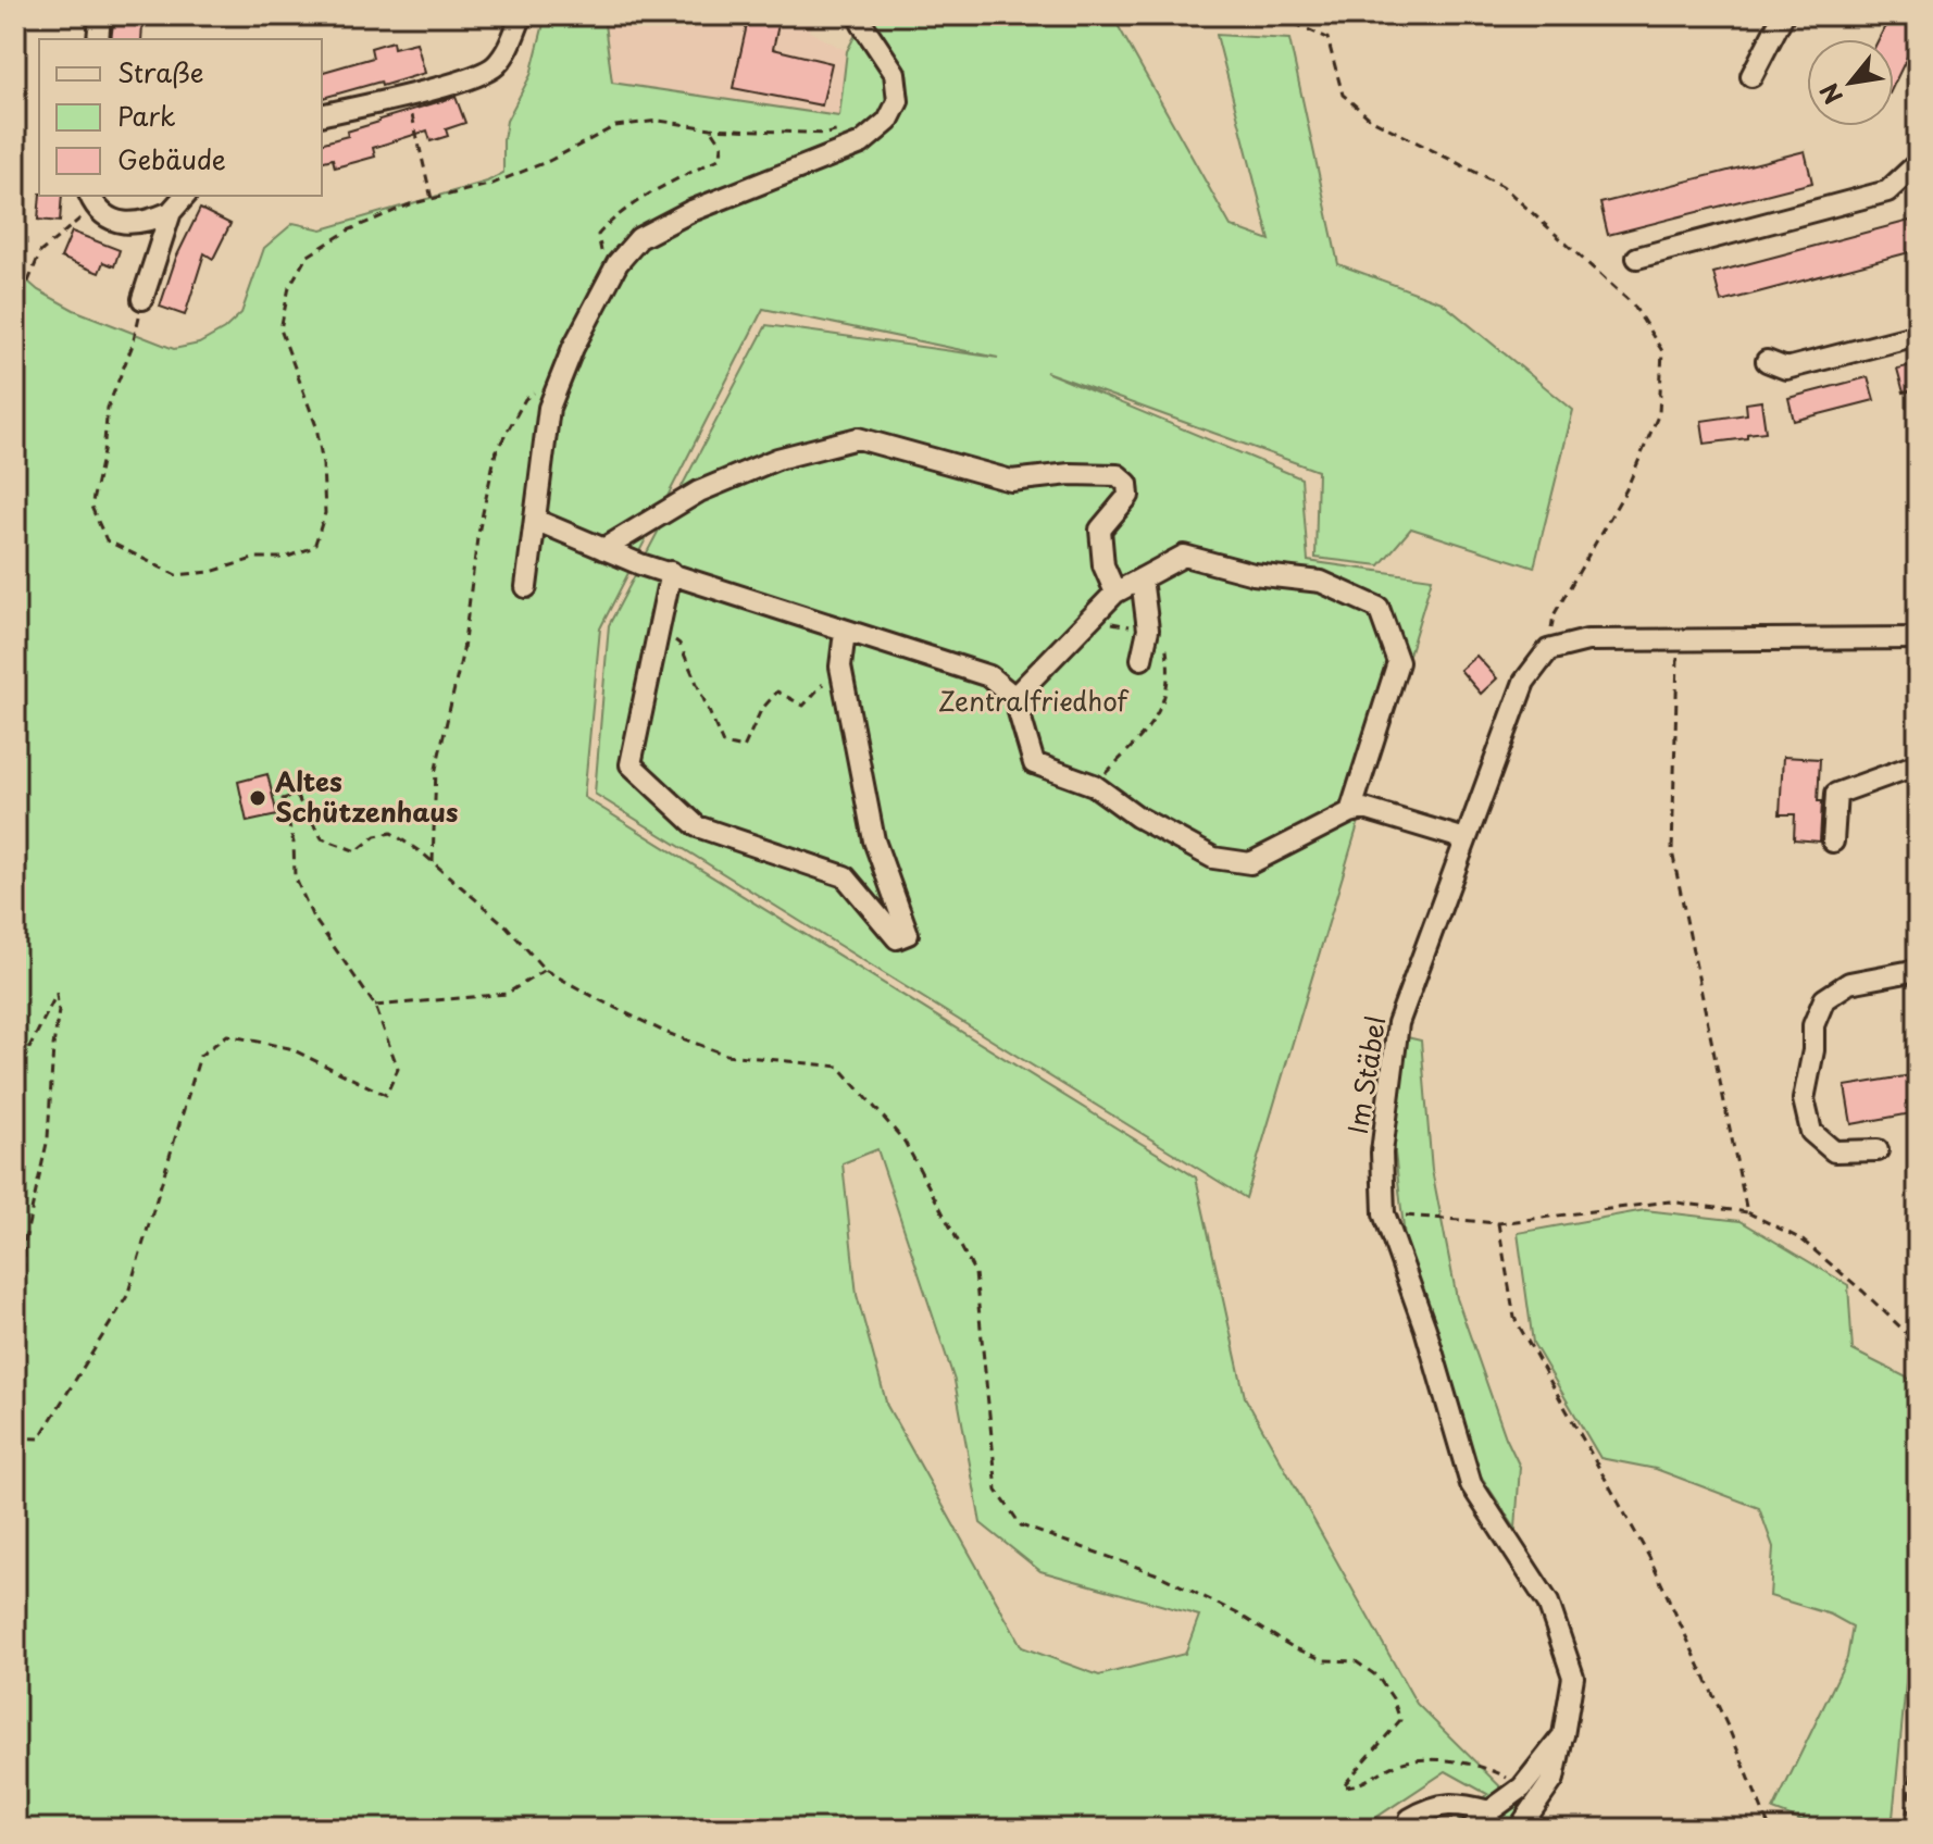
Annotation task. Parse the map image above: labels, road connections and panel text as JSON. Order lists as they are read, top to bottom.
{
  "streets": {
    "street": ["Im Stäbel"]
  },
  "parks": ["Zentralfriedhof"],
  "places": ["Altes Schützenhaus"],
  "legend": ["Straße", "Park", "Gebäude"],
  "north": "bottom left"
}
